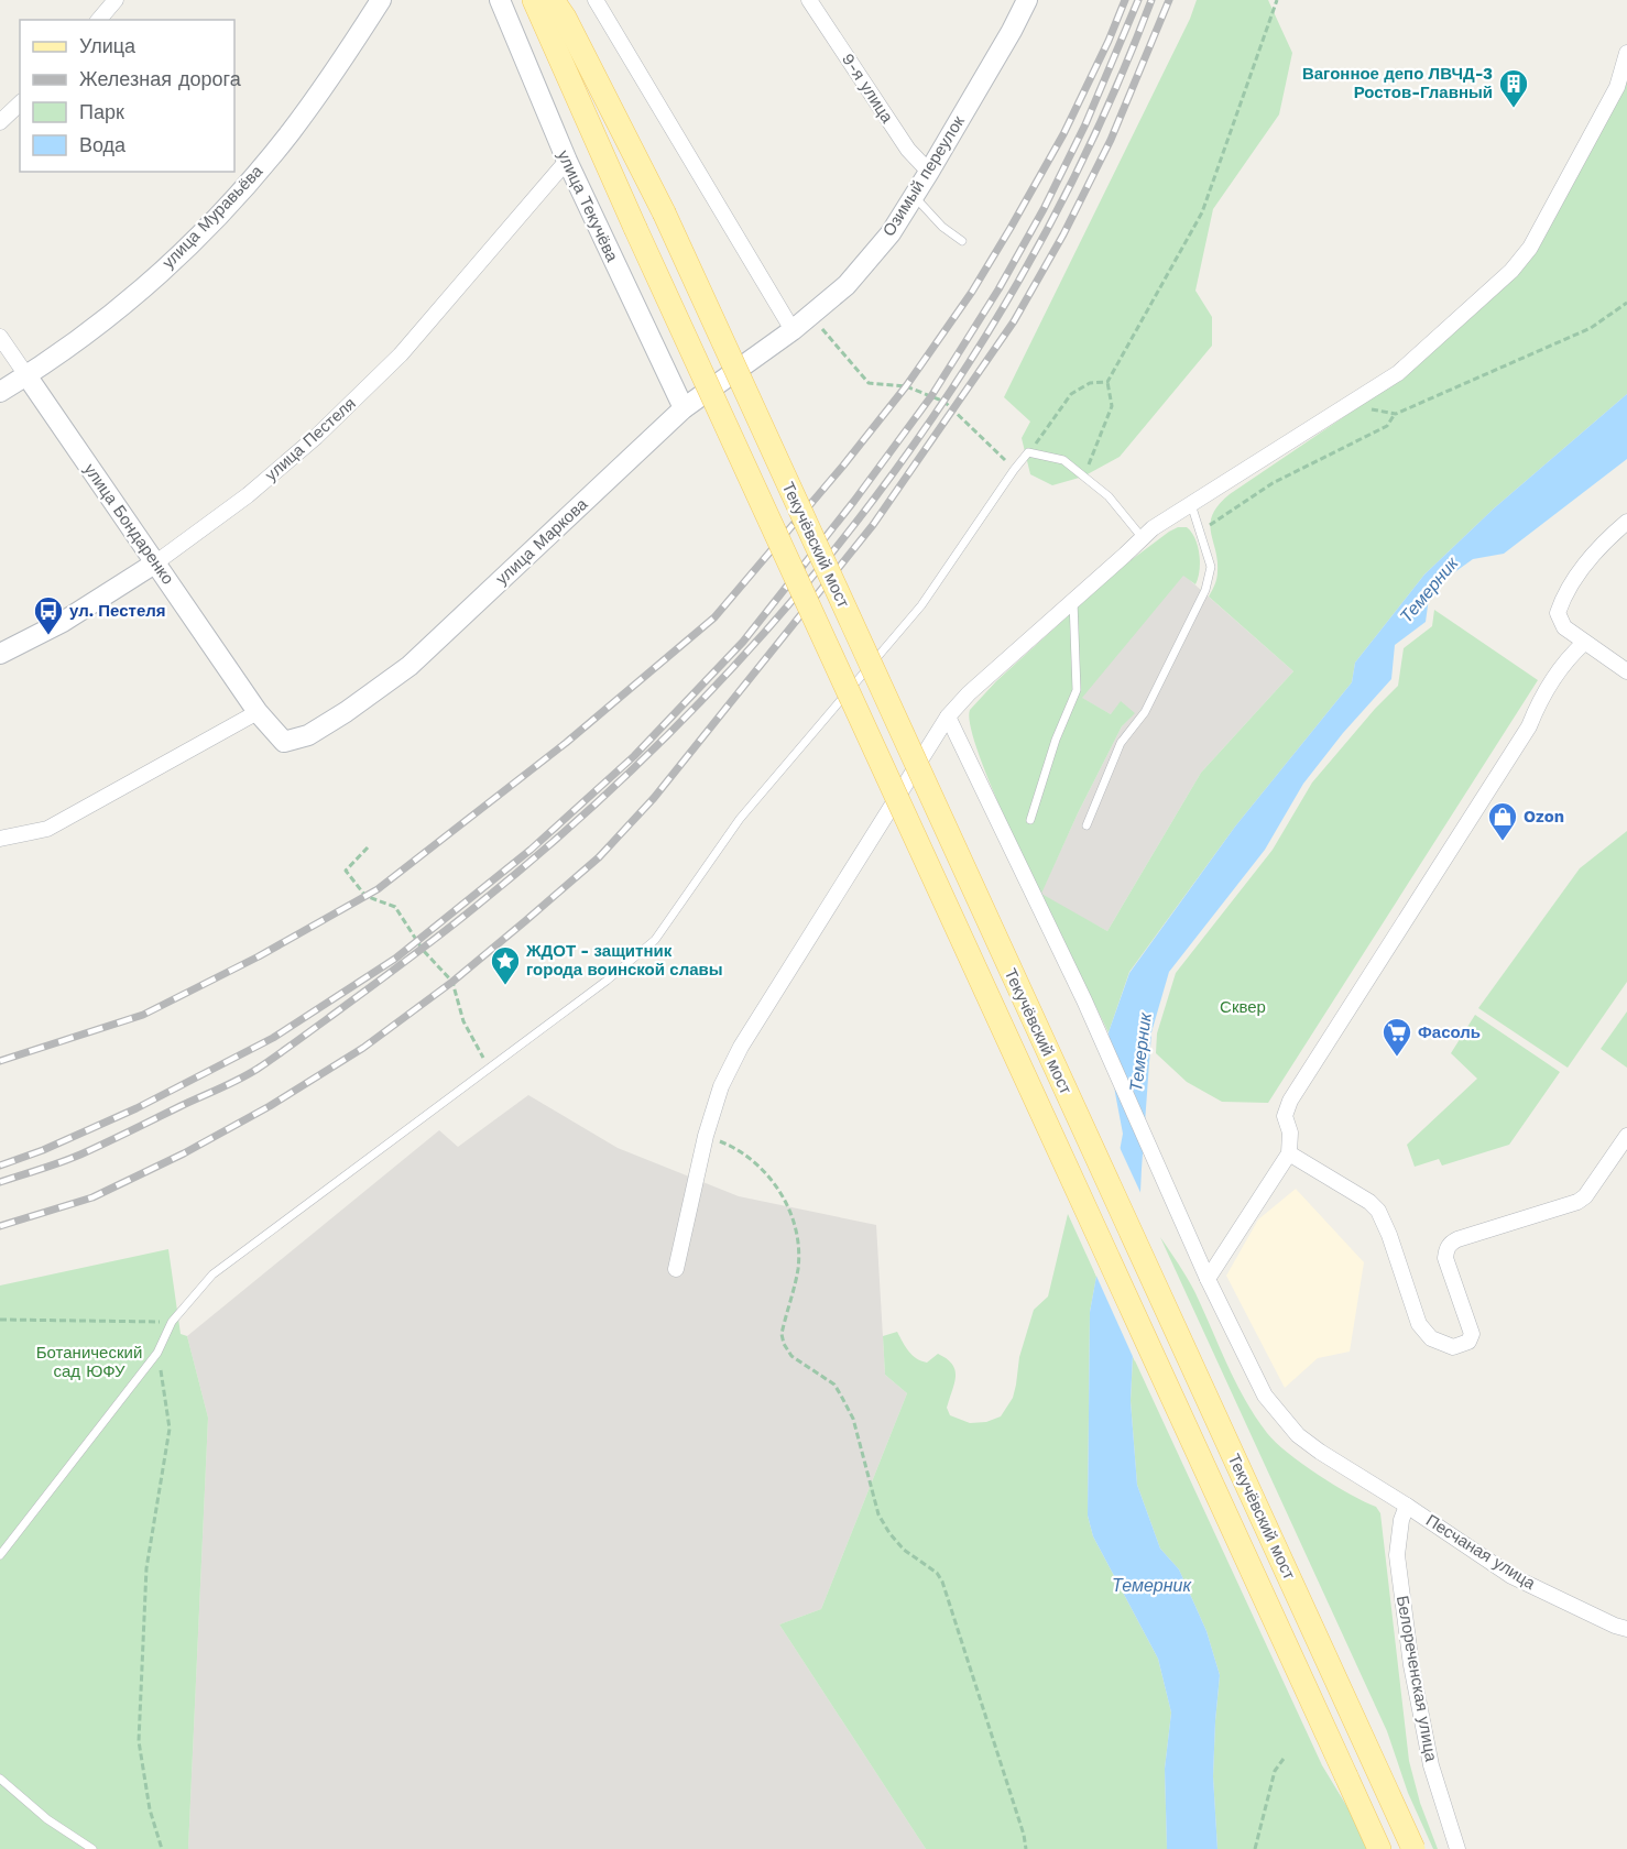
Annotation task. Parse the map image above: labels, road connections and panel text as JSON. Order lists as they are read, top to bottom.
{
  "streets": {
    "main road": ["Текучёвский мост"],
    "street": [
      "9-я улица",
      "Озимый переулок",
      "улица Текучёва",
      "улица Муравьёва",
      "улица Пестеля",
      "улица Бондаренко",
      "улица Маркова",
      "Песчаная улица",
      "Белореченская улица"
    ]
  },
  "crossings": [
    ["9-я улица", "Озимый переулок"],
    ["Озимый переулок", "улица Маркова"],
    ["улица Текучёва", "улица Пестеля"],
    ["улица Текучёва", "улица Маркова"],
    ["улица Муравьёва", "улица Бондаренко"],
    ["улица Пестеля", "улица Бондаренко"],
    ["улица Бондаренко", "улица Маркова"],
    ["Песчаная улица", "Белореченская улица"]
  ],
  "water": ["Темерник"],
  "parks": ["Сквер", "Ботанический сад ЮФУ"],
  "places": {
    "building": ["Вагонное депо ЛВЧД-3 Ростов-Главный"],
    "bus stop": ["ул. Пестеля"],
    "shop": ["Ozon"],
    "place": ["ЖДОТ - защитник города воинской славы"],
    "supermarket": ["Фасоль"]
  },
  "legend": [
    "Улица",
    "Железная дорога",
    "Парк",
    "Вода"
  ]
}
